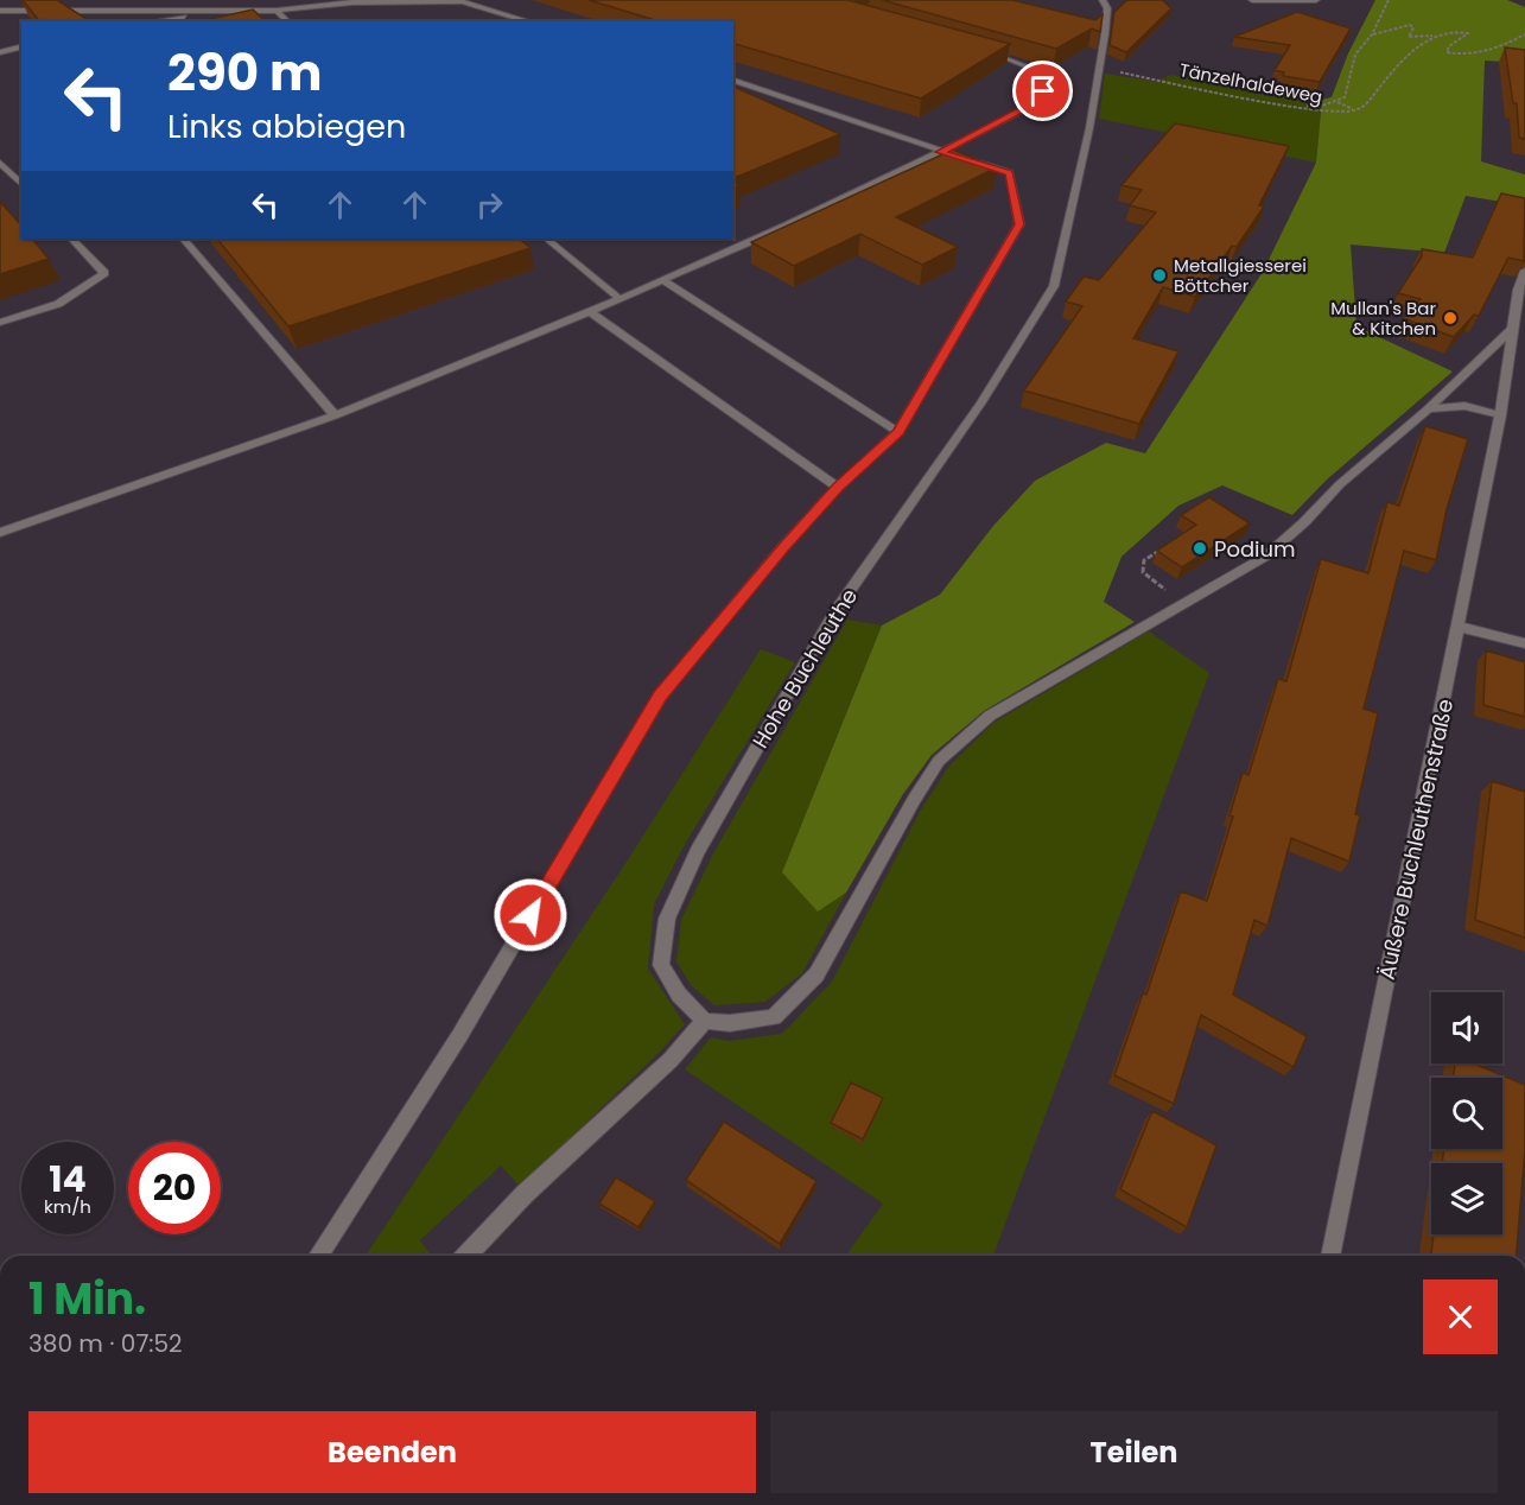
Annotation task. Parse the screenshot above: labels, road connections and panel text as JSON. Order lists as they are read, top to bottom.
{
  "streets": {
    "street": ["Hohe Buchleuthe", "Äußere Buchleuthenstraße"],
    "path": ["Tänzelhaldeweg"]
  },
  "crossings": [
    ["Tänzelhaldeweg", "Hohe Buchleuthe"]
  ],
  "places": ["Metallgiesserei Böttcher", "Mullan's Bar & Kitchen", "Podium"],
  "page": {
    "turn": ["290 m", "Links abbiegen"],
    "speed": "14 km/h",
    "limit": "20",
    "heading": ["1 Min.", "380 m · 07:52"],
    "buttons": ["Beenden", "Teilen"]
  }
}
